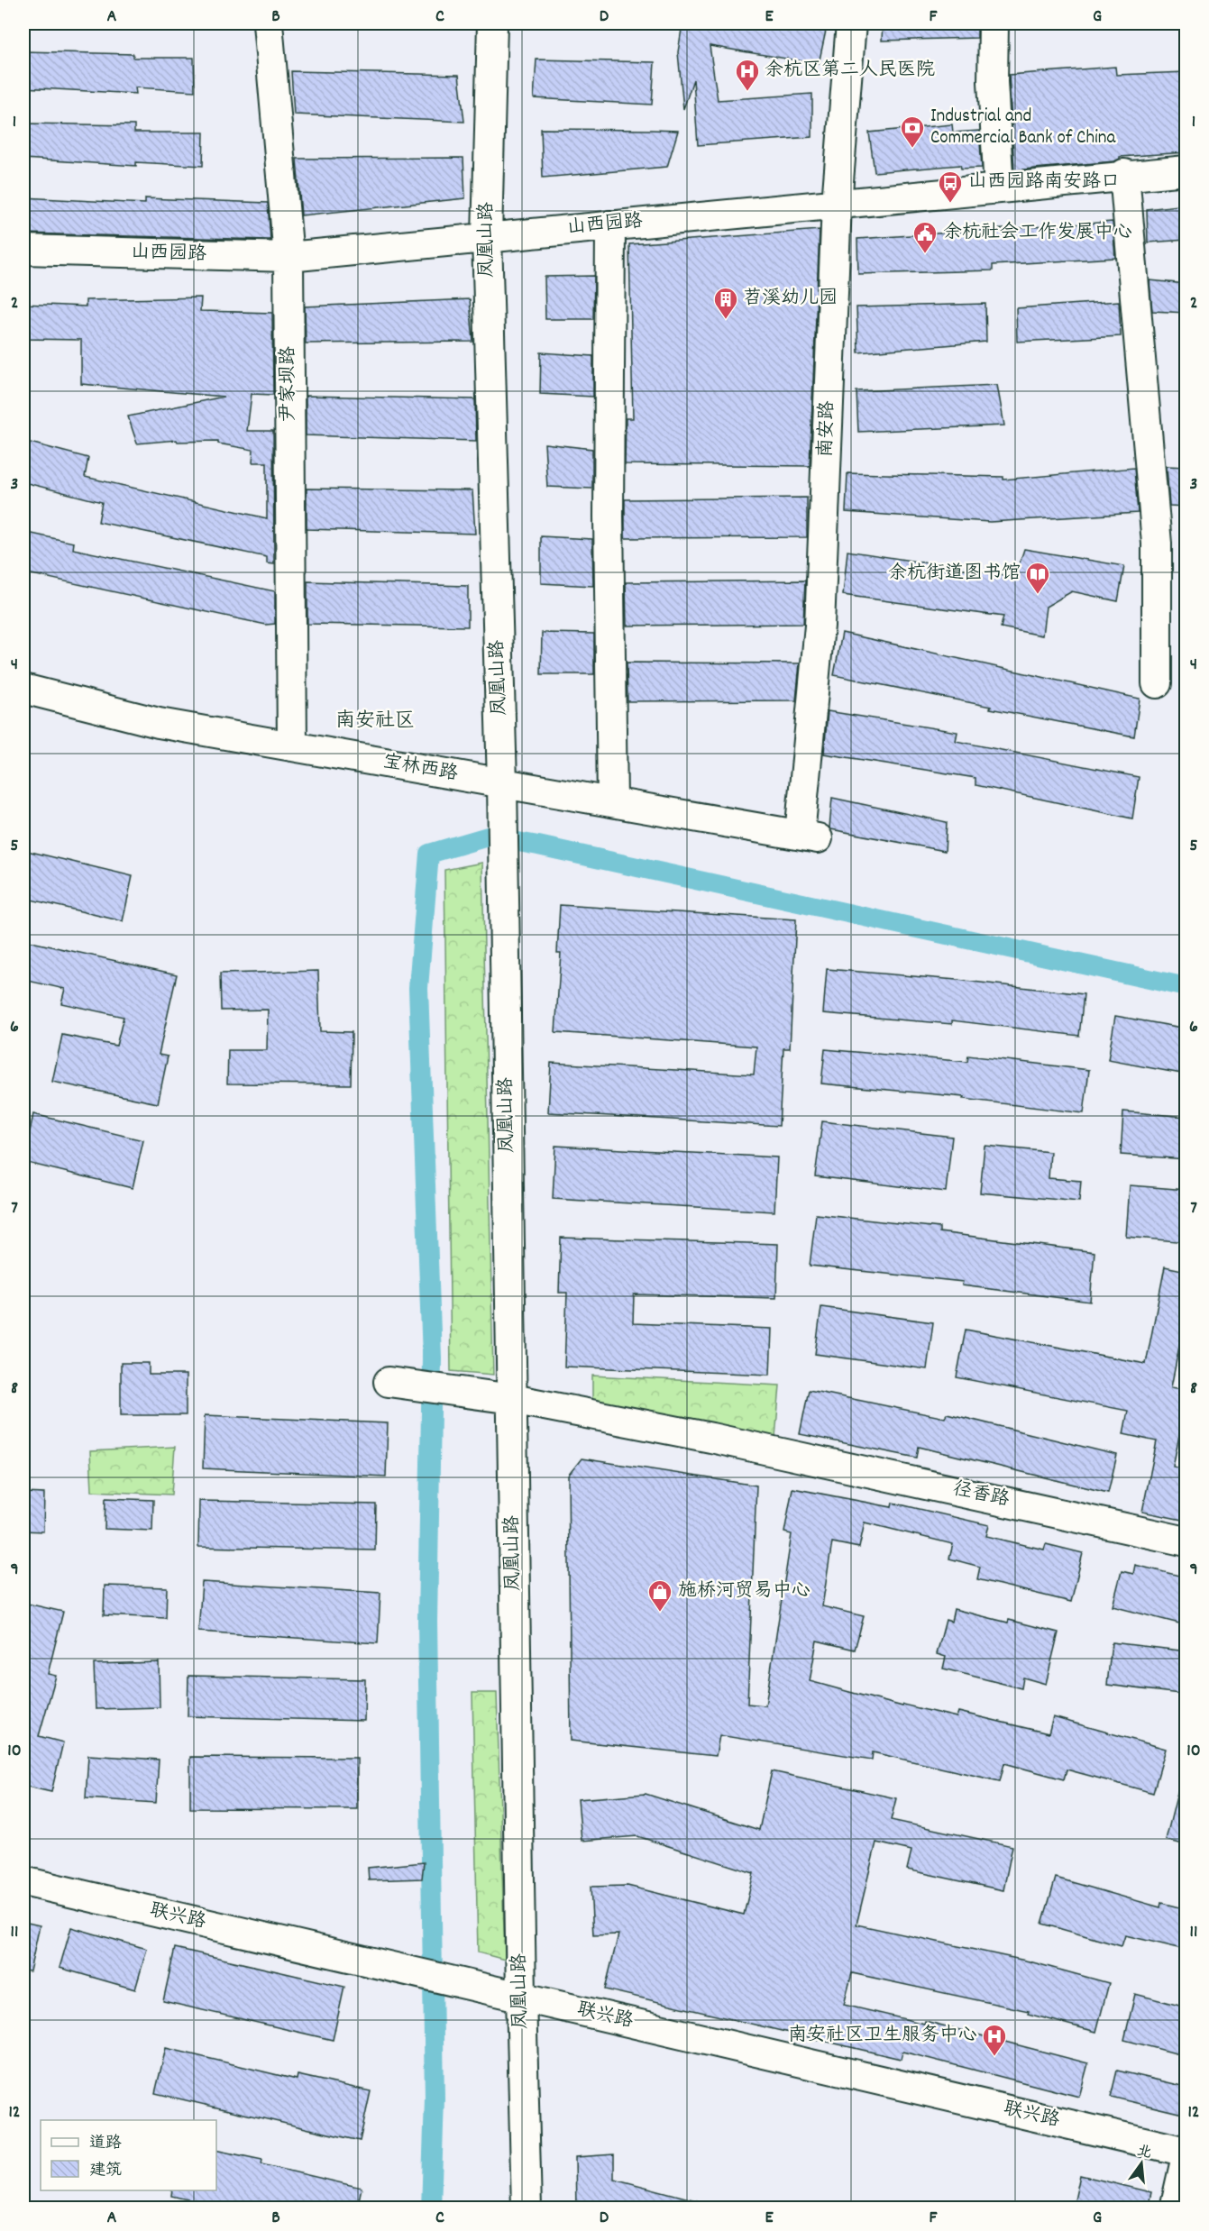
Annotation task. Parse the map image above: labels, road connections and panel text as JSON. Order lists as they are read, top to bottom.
{
  "streets": {
    "street": [
      "山西园路",
      "凤凰山路",
      "尹家坝路",
      "南安路",
      "宝林西路",
      "径香路",
      "联兴路"
    ]
  },
  "crossings": [
    ["山西园路", "凤凰山路"],
    ["山西园路", "尹家坝路"],
    ["山西园路", "南安路"],
    ["凤凰山路", "宝林西路"],
    ["凤凰山路", "径香路"],
    ["凤凰山路", "联兴路"],
    ["尹家坝路", "宝林西路"],
    ["南安路", "宝林西路"]
  ],
  "districts": ["南安社区"],
  "places": {
    "hospital": ["余杭区第二人民医院", "南安社区卫生服务中心"],
    "bank": ["Industrial and Commercial Bank of China"],
    "bus stop": ["山西园路南安路口"],
    "public building": ["余杭社会工作发展中心"],
    "building": ["苕溪幼儿园"],
    "library": ["余杭街道图书馆"],
    "shop": ["施桥河贸易中心"]
  },
  "legend": ["道路", "建筑"],
  "north": "top",
  "grid": {
    "columns": [
      "A",
      "B",
      "C",
      "D",
      "E",
      "F",
      "G"
    ],
    "rows": [
      "1",
      "2",
      "3",
      "4",
      "5",
      "6",
      "7",
      "8",
      "9",
      "10",
      "11",
      "12"
    ]
  }
}
